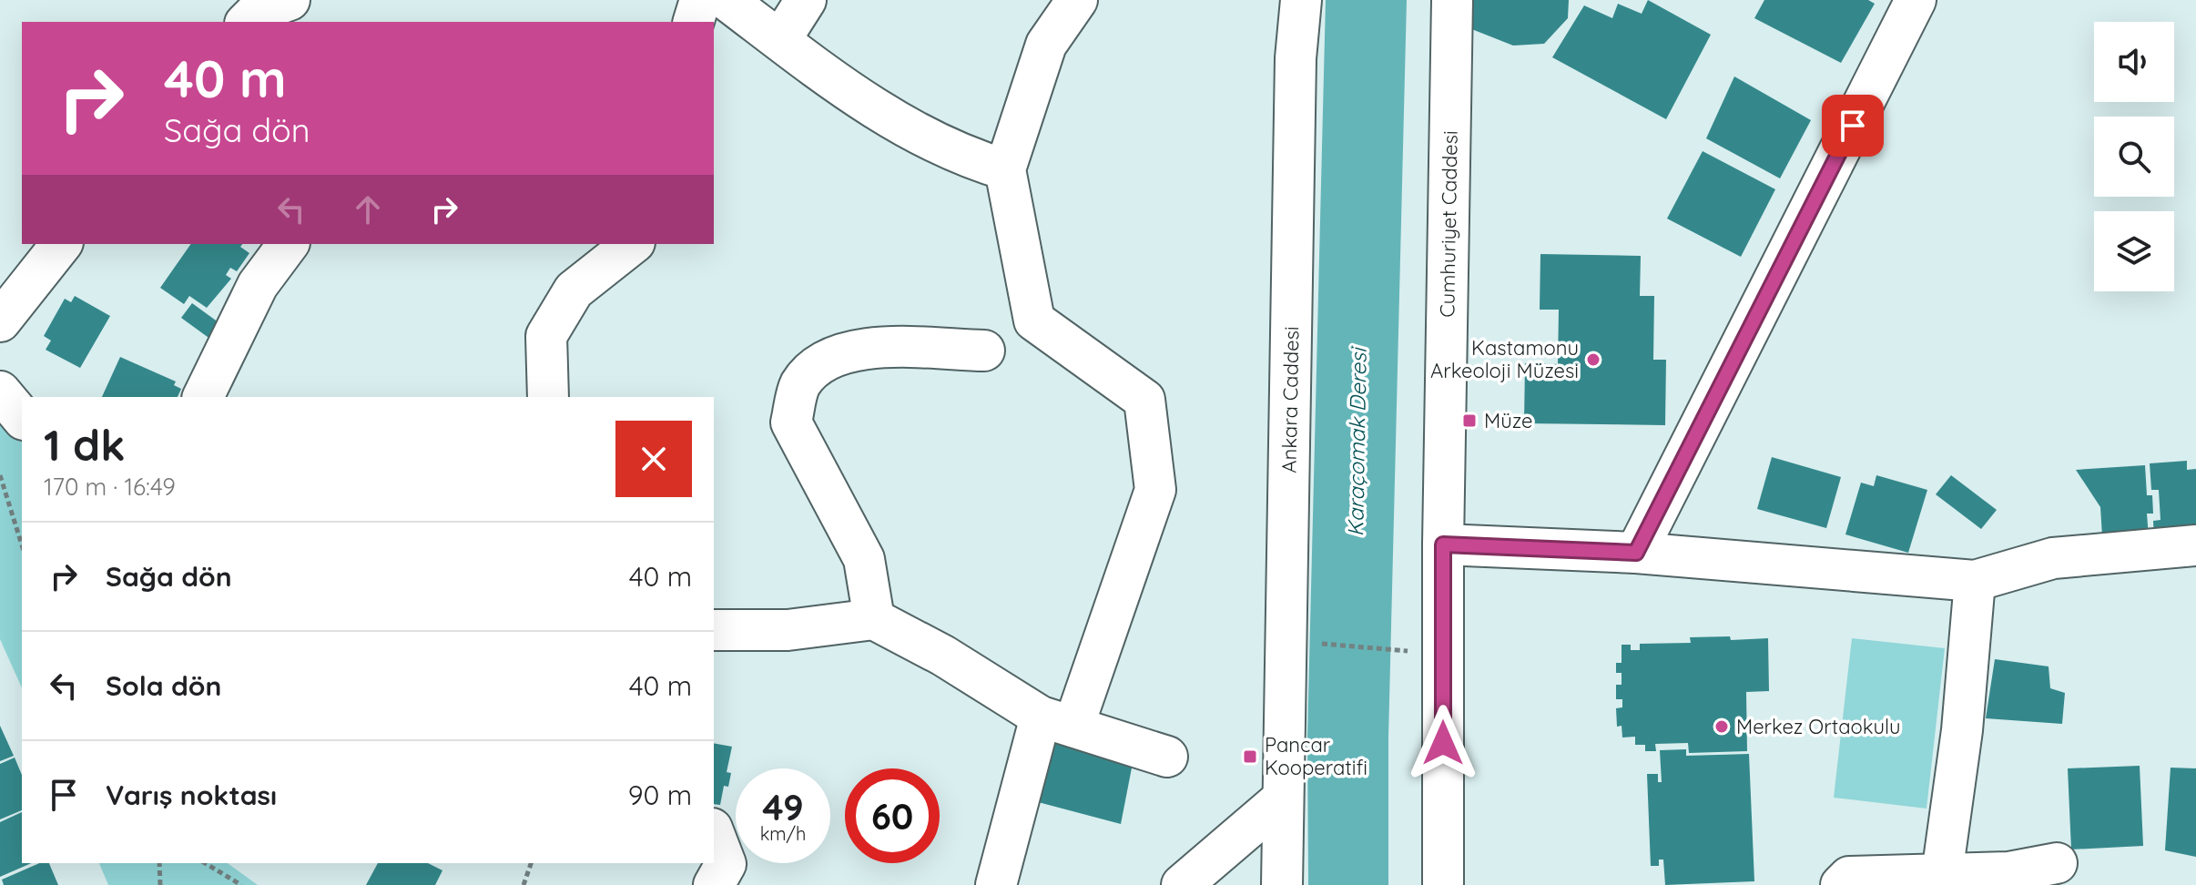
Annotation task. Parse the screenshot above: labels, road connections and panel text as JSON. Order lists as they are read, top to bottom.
{
  "streets": {
    "street": ["Cumhuriyet Caddesi", "Ankara Caddesi"]
  },
  "water": ["Karaçomak Deresi"],
  "places": {
    "other": ["Kastamonu Arkeoloji Müzesi", "Merkez Ortaokulu"],
    "transit": ["Müze", "Pancar Kooperatifi"]
  },
  "page": {
    "turn": ["40 m", "Sağa dön"],
    "heading": ["1 dk", "170 m · 16:49"],
    "list": [
      {
        "name": "Sağa dön",
        "value": "40 m"
      },
      {
        "name": "Sola dön",
        "value": "40 m"
      },
      {
        "name": "Varış noktası",
        "value": "90 m"
      }
    ],
    "speed": "49 km/h",
    "limit": "60"
  }
}
